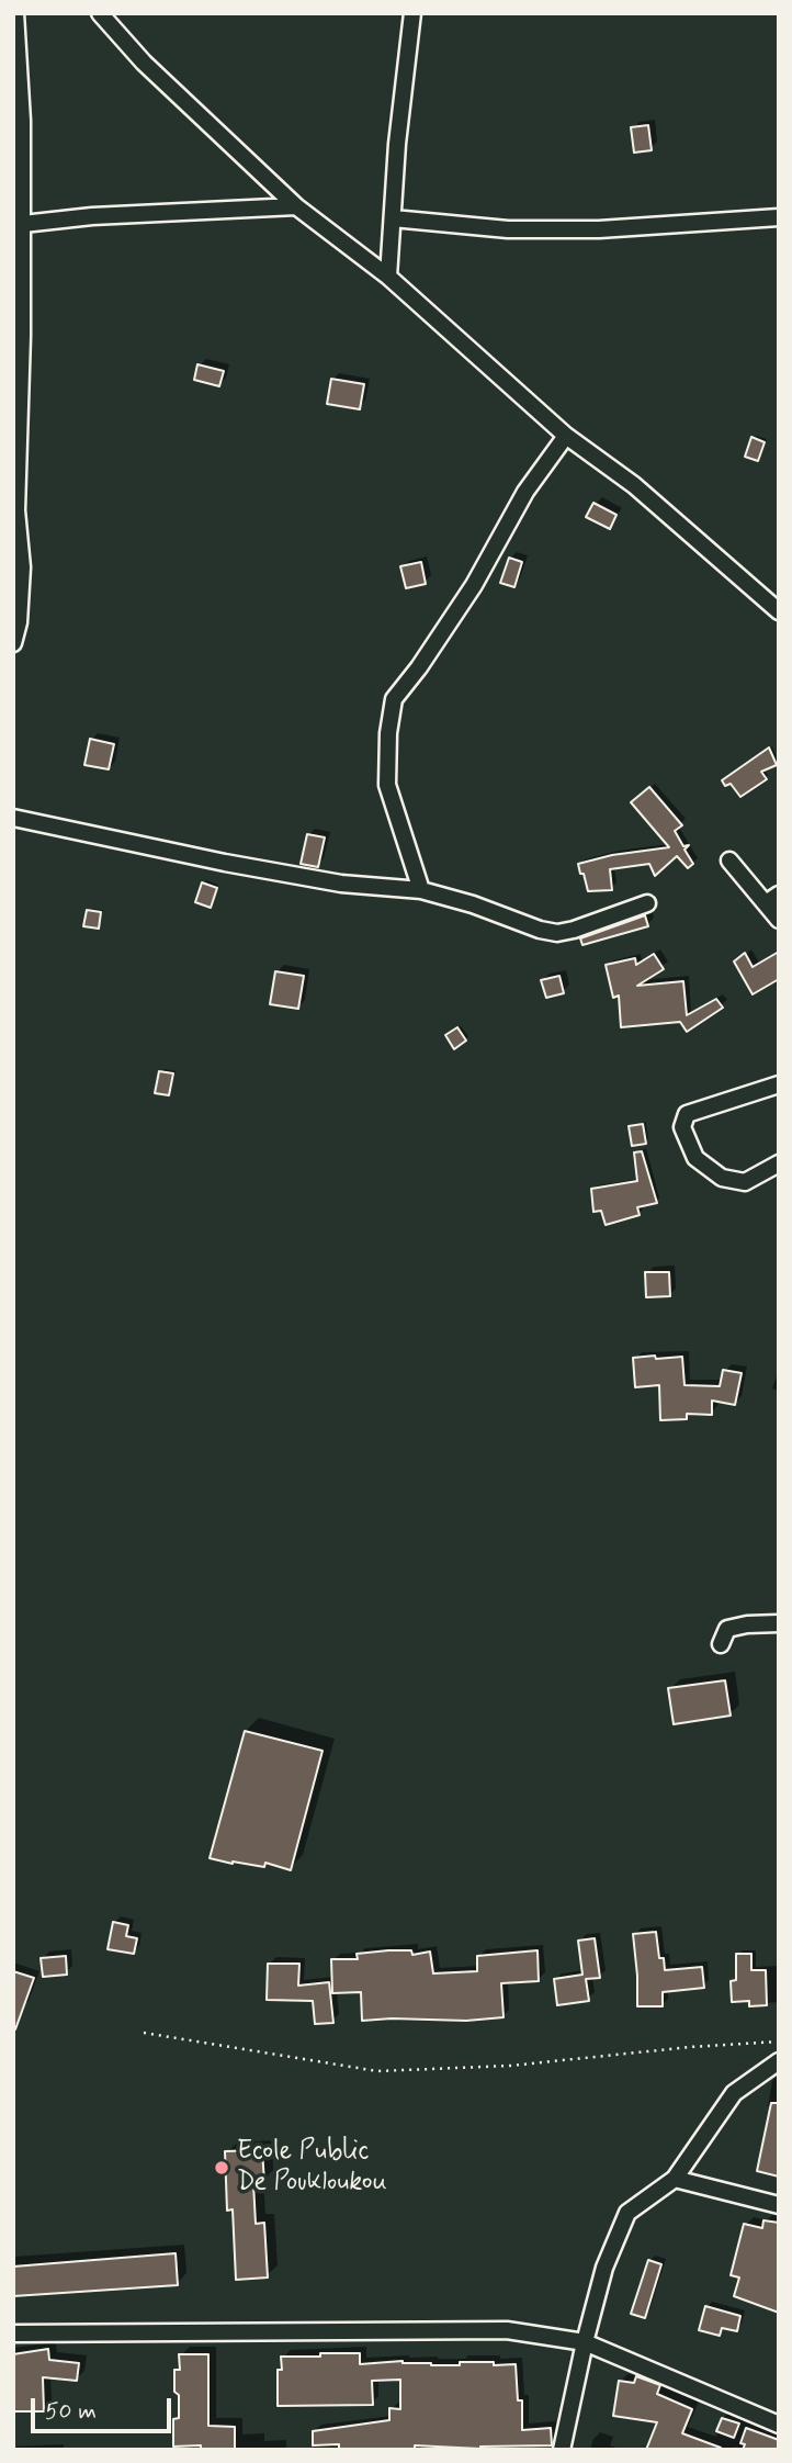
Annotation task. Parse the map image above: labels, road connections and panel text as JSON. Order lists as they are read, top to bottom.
{
  "places": ["Ecole Public De Poukloukou"],
  "scale_bar": "50 m"
}
